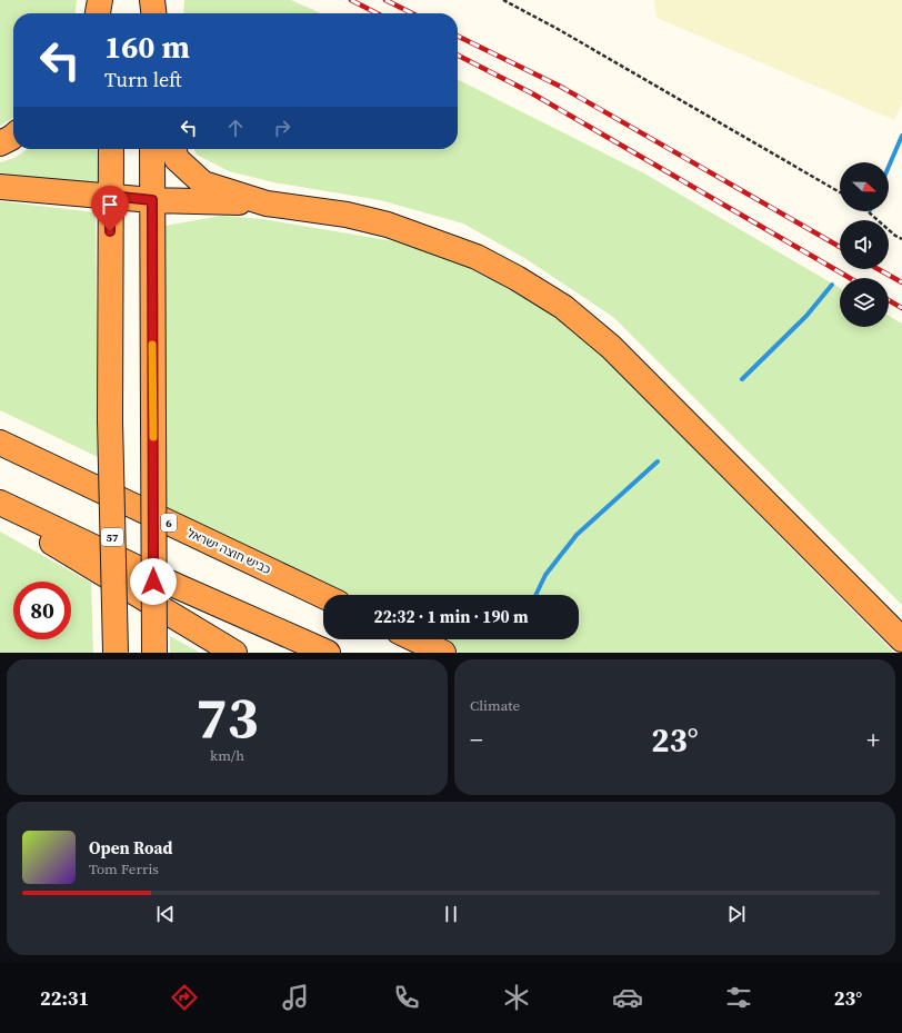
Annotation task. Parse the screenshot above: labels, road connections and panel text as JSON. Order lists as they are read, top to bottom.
{
  "streets": {
    "highway": ["6", "57", "כביש חוצה ישראל"]
  },
  "north": "right",
  "page": {
    "turn": ["160 m", "Turn left"],
    "limit": "80",
    "trip": "22:32 · 1 min · 190 m",
    "tile": [
      ["73", "km/h"],
      "Climate"
    ],
    "heat": ["−", "23°", "+"],
    "song": ["Open Road", "Tom Ferris"],
    "tabs": ["22:31", "23°"]
  }
}
